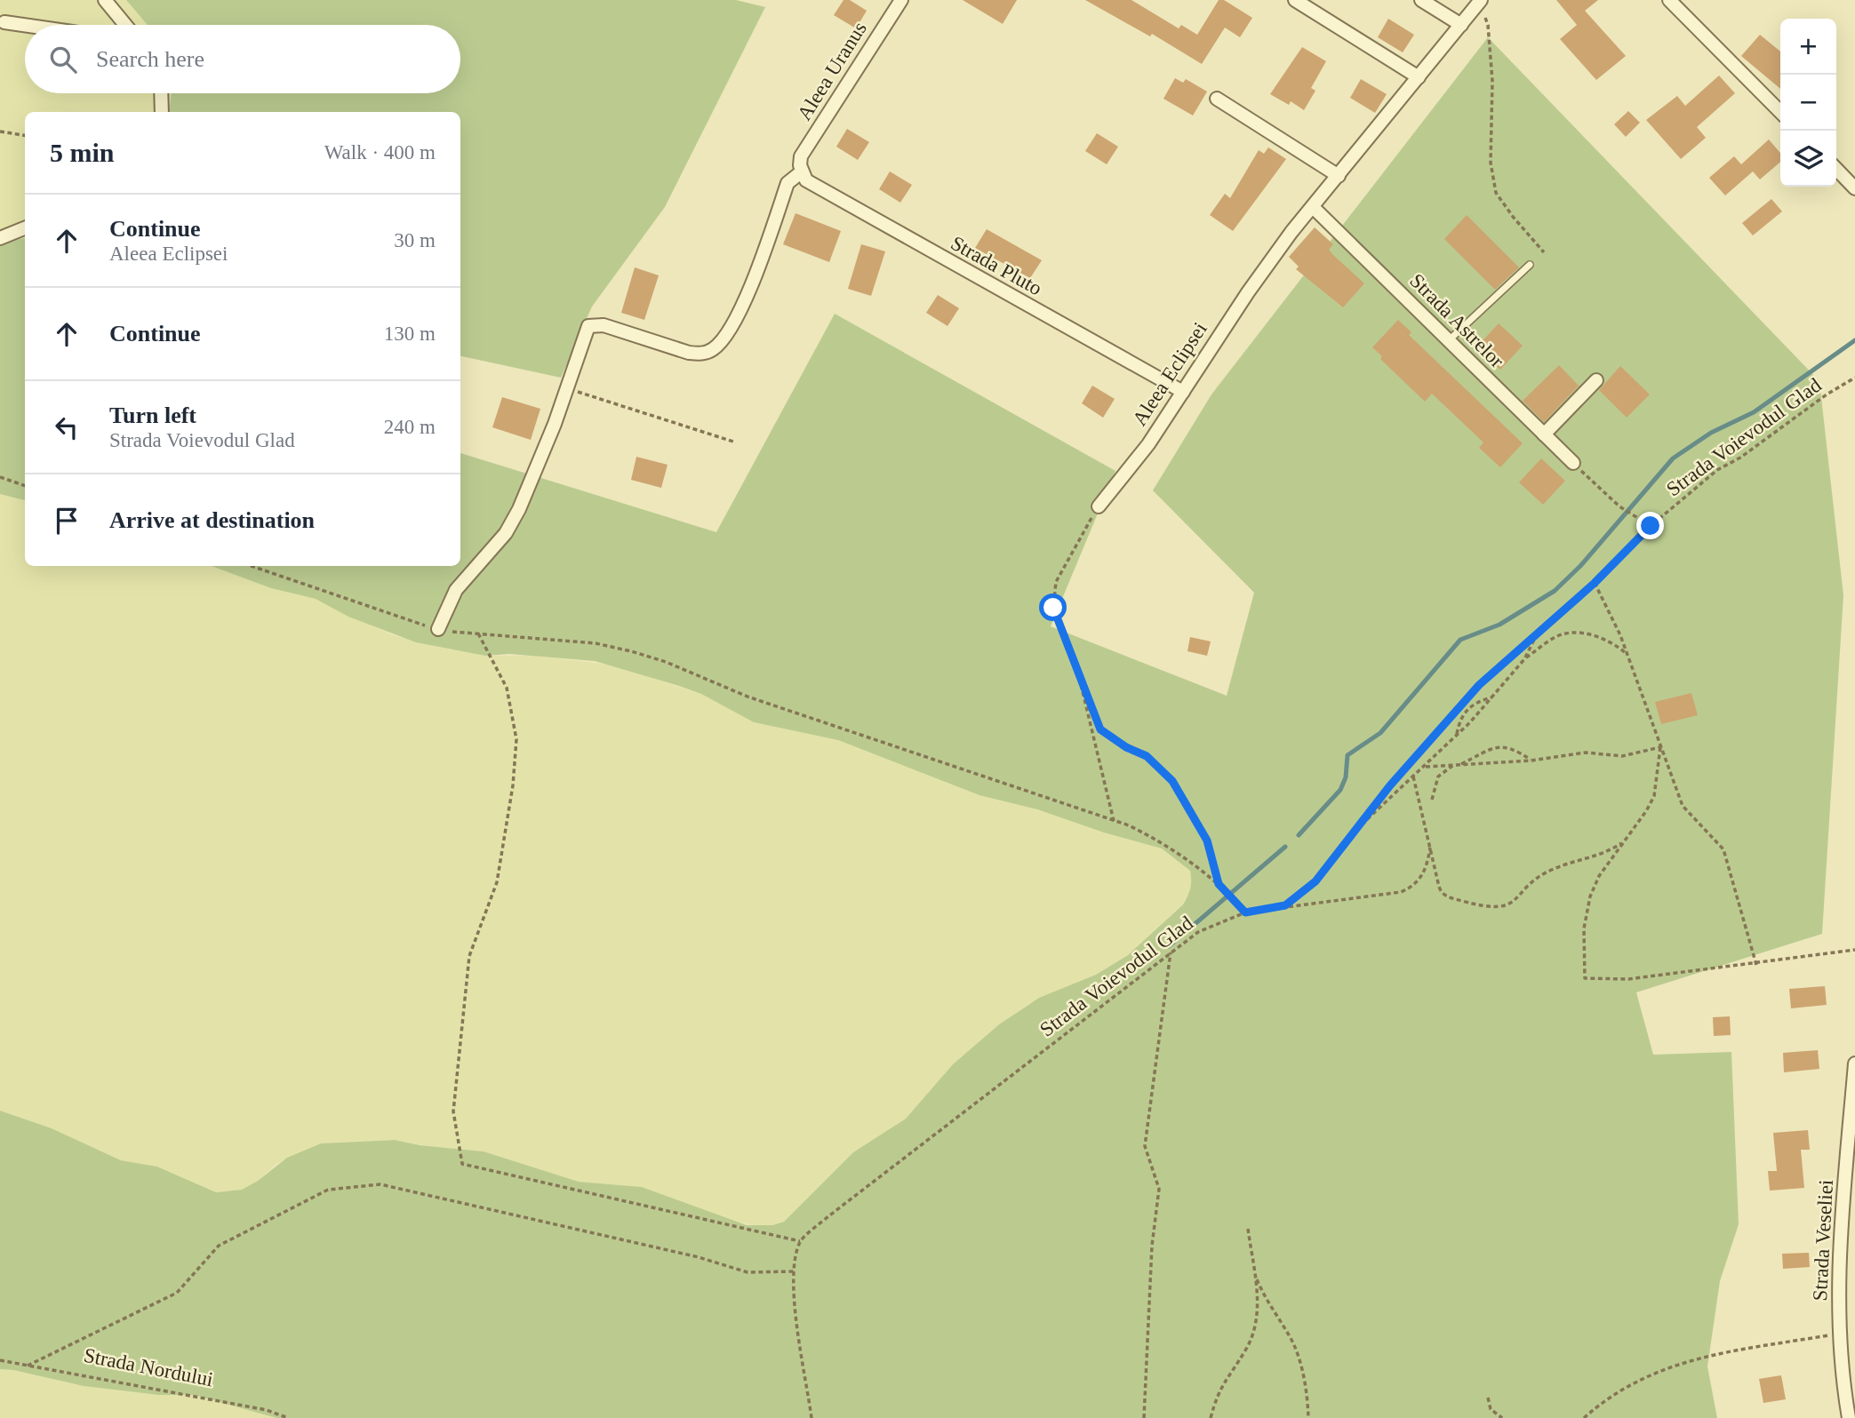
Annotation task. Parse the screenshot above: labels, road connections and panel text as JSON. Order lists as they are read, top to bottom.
{
  "streets": {
    "street": [
      "Aleea Uranus",
      "Strada Pluto",
      "Strada Astrelor",
      "Aleea Eclipsei",
      "Strada Veseliei"
    ],
    "path": ["Strada Voievodul Glad", "Strada Nordului"]
  },
  "crossings": [
    ["Aleea Uranus", "Strada Pluto"],
    ["Strada Pluto", "Aleea Eclipsei"],
    ["Strada Astrelor", "Aleea Eclipsei"]
  ],
  "page": {
    "map_buttons": ["+", "−"],
    "search": "Search here",
    "heading": ["5 min", "Walk · 400 m"],
    "list": [
      ["Continue", "Aleea Eclipsei", "30 m"],
      ["Continue", "130 m"],
      ["Turn left", "Strada Voievodul Glad", "240 m"],
      "Arrive at destination"
    ]
  }
}
